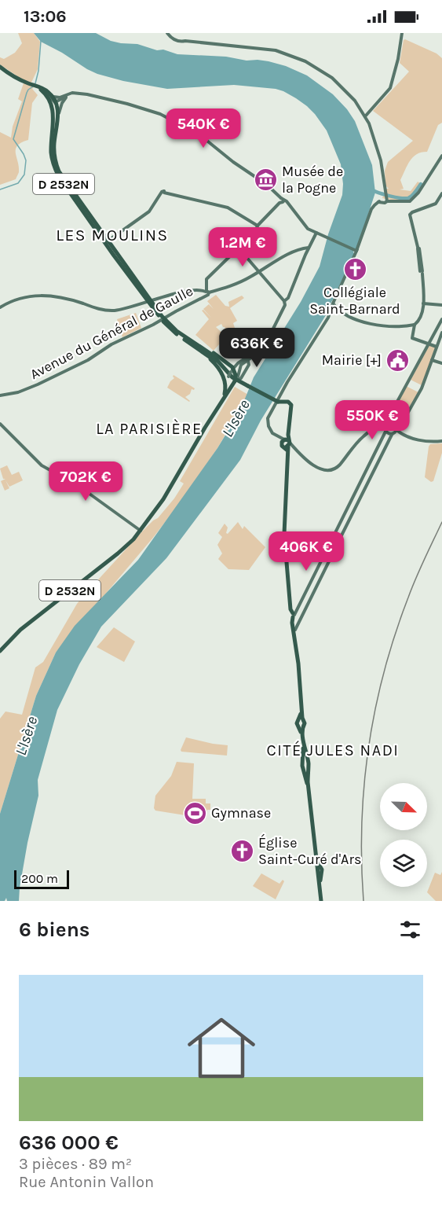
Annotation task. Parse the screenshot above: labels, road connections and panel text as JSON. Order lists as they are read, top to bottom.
{
  "streets": {
    "main road": ["D 2532N", "Avenue du Général de Gaulle"]
  },
  "crossings": [
    ["D 2532N", "Avenue du Général de Gaulle"]
  ],
  "districts": ["LES MOULINS", "LA PARISIÈRE", "CITÉ JULES NADI"],
  "water": ["L'Isère"],
  "places": {
    "museum": ["Musée de la Pogne"],
    "church": ["Collégiale Saint-Barnard", "Église Saint-Curé d'Ars"],
    "public building": ["Mairie [+]"],
    "sports": ["Gymnase"]
  },
  "scale_bar": "200 m",
  "north": "bottom right",
  "page": {
    "status": "13:06",
    "price": [
      "540K €",
      "1.2M €",
      "636K €",
      "550K €",
      "702K €",
      "406K €"
    ],
    "scale": "200 m",
    "heading": "6 biens",
    "list": [
      {
        "name": "636 000 €",
        "note": "3 pièces · 89 m² · Rue Antonin Vallon"
      }
    ]
  }
}
